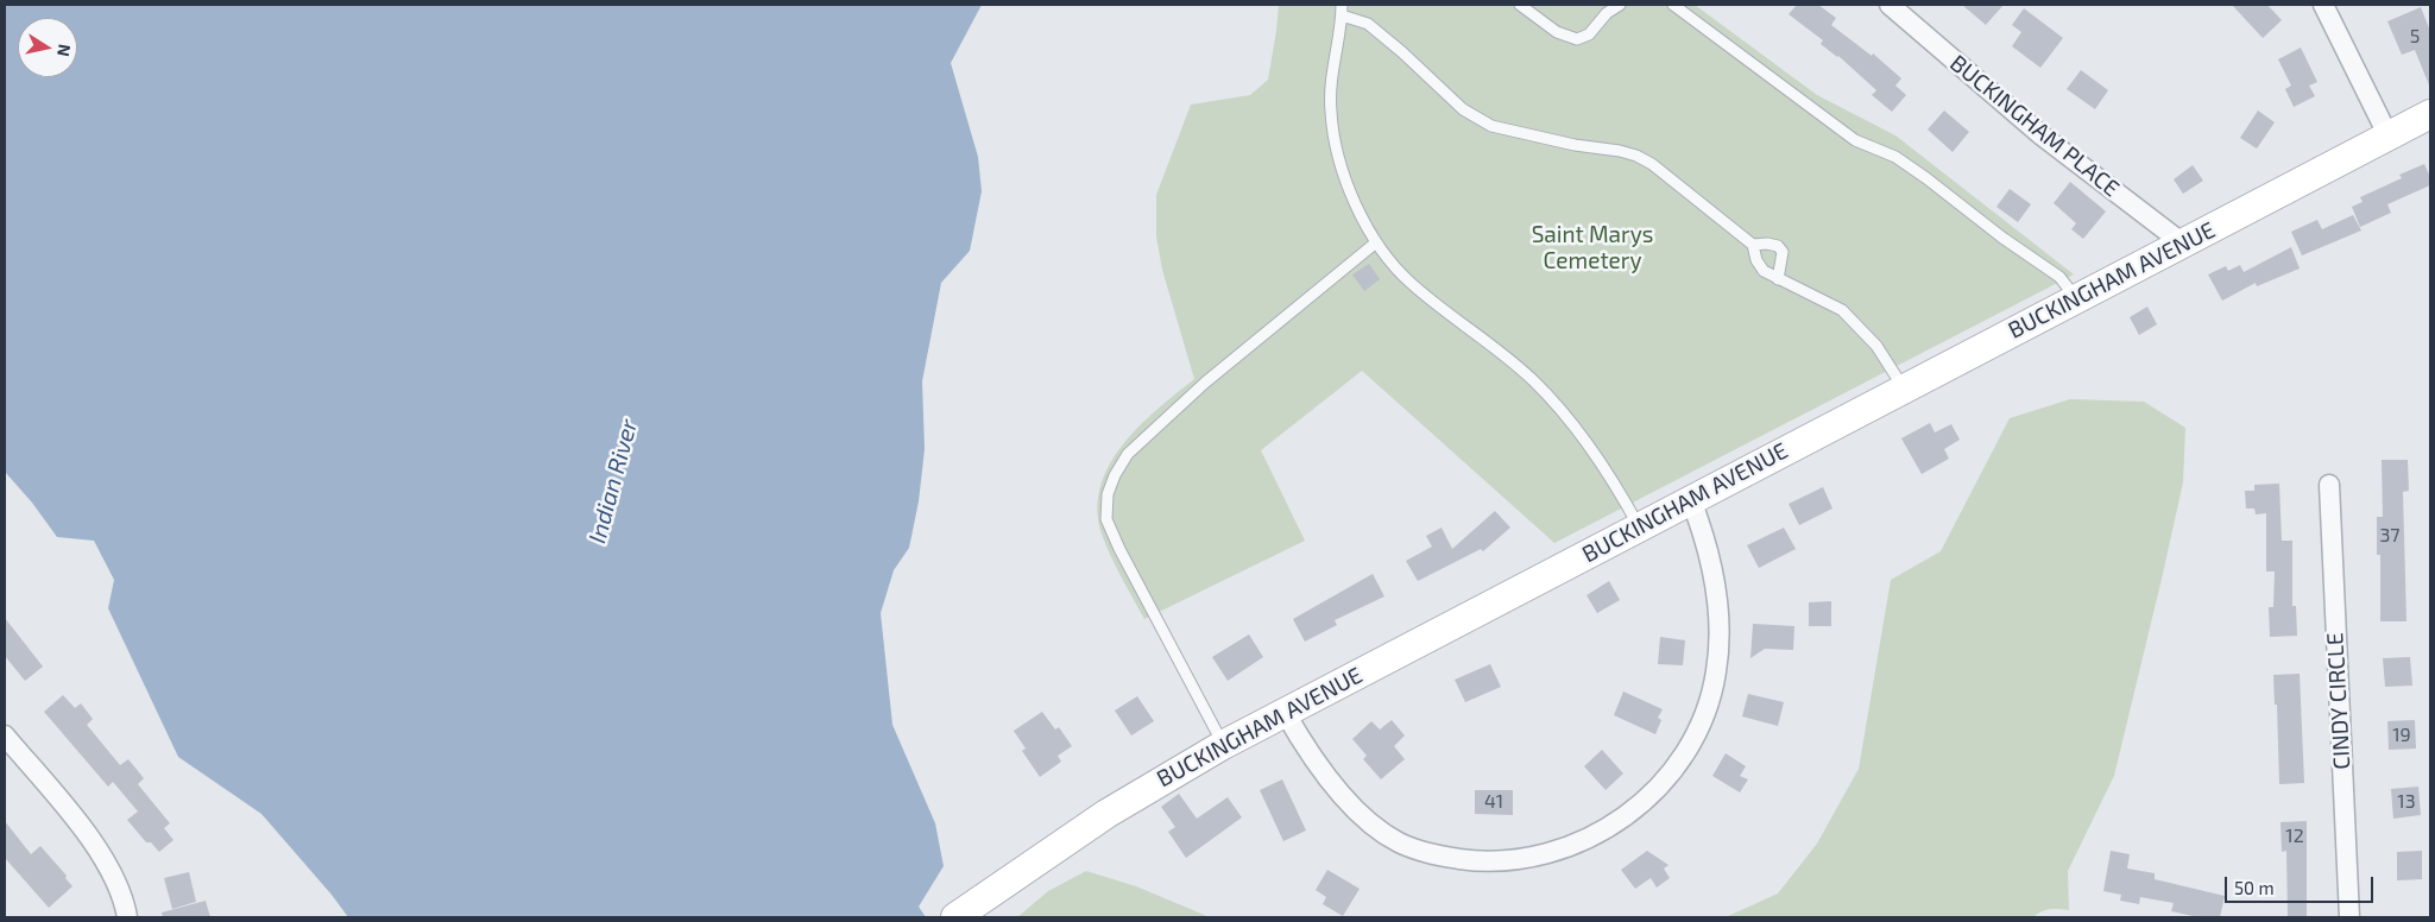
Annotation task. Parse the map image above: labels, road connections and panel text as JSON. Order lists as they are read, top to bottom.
{
  "streets": {
    "main road": ["BUCKINGHAM AVENUE"],
    "street": ["BUCKINGHAM PLACE", "CINDY CIRCLE"]
  },
  "crossings": [
    ["BUCKINGHAM PLACE", "BUCKINGHAM AVENUE"]
  ],
  "water": ["Indian River"],
  "parks": ["Saint Marys Cemetery"],
  "house_numbers": [
    "5",
    "37",
    "19",
    "41",
    "13",
    "12"
  ],
  "scale_bar": "50 m",
  "north": "right"
}
